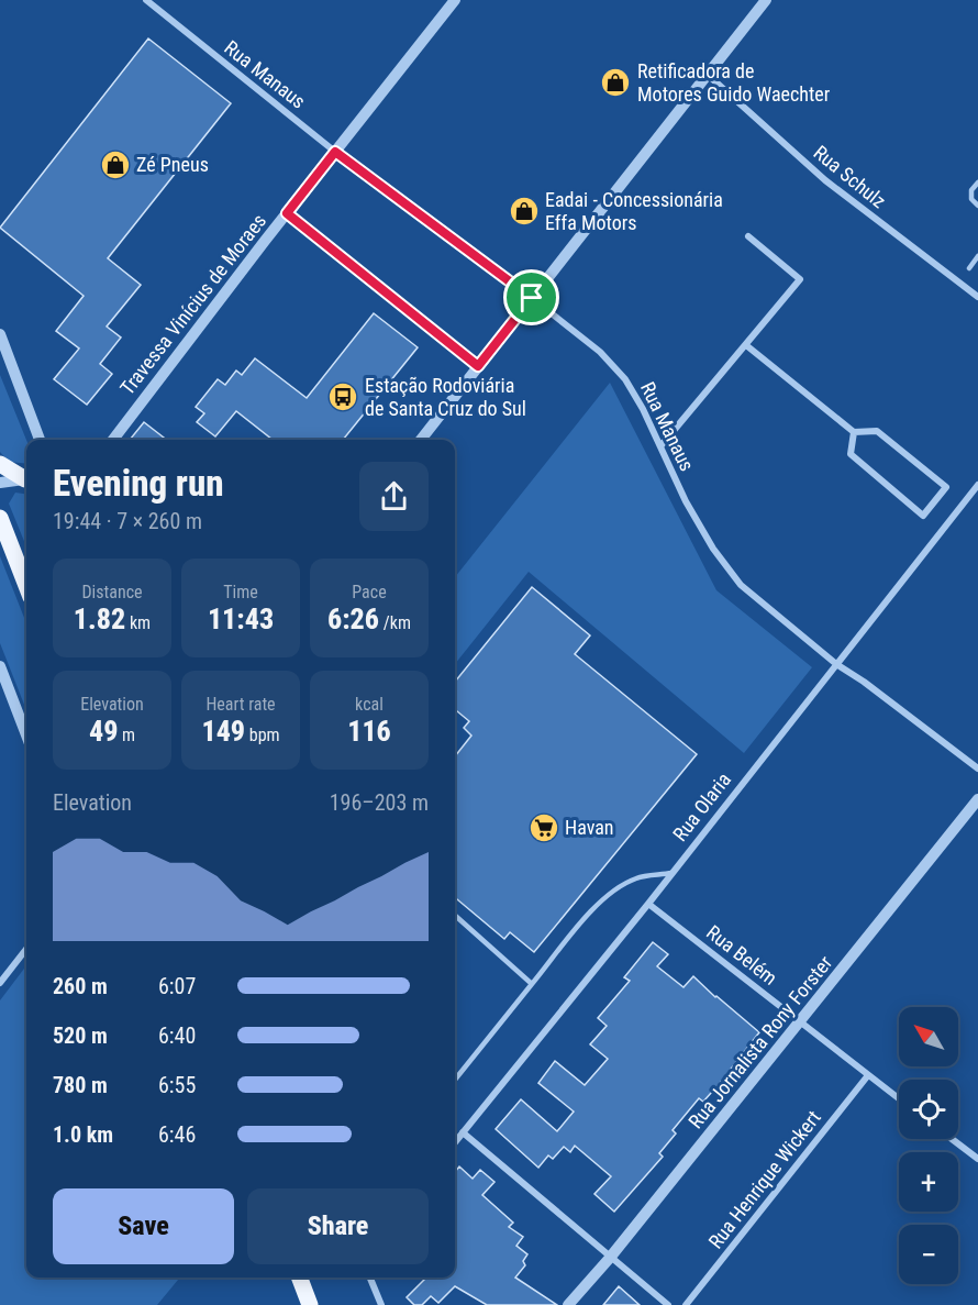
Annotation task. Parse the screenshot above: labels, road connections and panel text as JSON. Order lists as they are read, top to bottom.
{
  "streets": {
    "street": [
      "Rua Manaus",
      "Rua Schulz",
      "Travessa Vinícius de Moraes",
      "Rua Olaria",
      "Rua Belém",
      "Rua Jornalista Rony Forster",
      "Rua Henrique Wickert"
    ]
  },
  "crossings": [
    ["Rua Manaus", "Travessa Vinícius de Moraes"],
    ["Rua Manaus", "Rua Olaria"],
    ["Rua Olaria", "Rua Belém"],
    ["Rua Belém", "Rua Jornalista Rony Forster"],
    ["Rua Belém", "Rua Henrique Wickert"]
  ],
  "places": {
    "shop": ["Retificadora de Motores Guido Waechter", "Zé Pneus", "Eadai - Concessionária Effa Motors"],
    "bus stop": ["Estação Rodoviária de Santa Cruz do Sul"],
    "supermarket": ["Havan"]
  },
  "north": "top left",
  "page": {
    "heading": ["Evening run", "19:44 · 7 × 260 m"],
    "stats": [
      ["Distance", "1.82 km"],
      ["Time", "11:43"],
      ["Pace", "6:26 /km"],
      ["Elevation", "49 m"],
      ["Heart rate", "149 bpm"],
      ["kcal", "116"]
    ],
    "chart": ["Elevation", "196–203 m"],
    "list": [
      {
        "name": "260 m",
        "note": "6:07"
      },
      {
        "name": "520 m",
        "note": "6:40"
      },
      {
        "name": "780 m",
        "note": "6:55"
      },
      {
        "name": "1.0 km",
        "note": "6:46"
      }
    ],
    "map_buttons": ["+", "−"],
    "buttons": ["Save", "Share"]
  }
}
